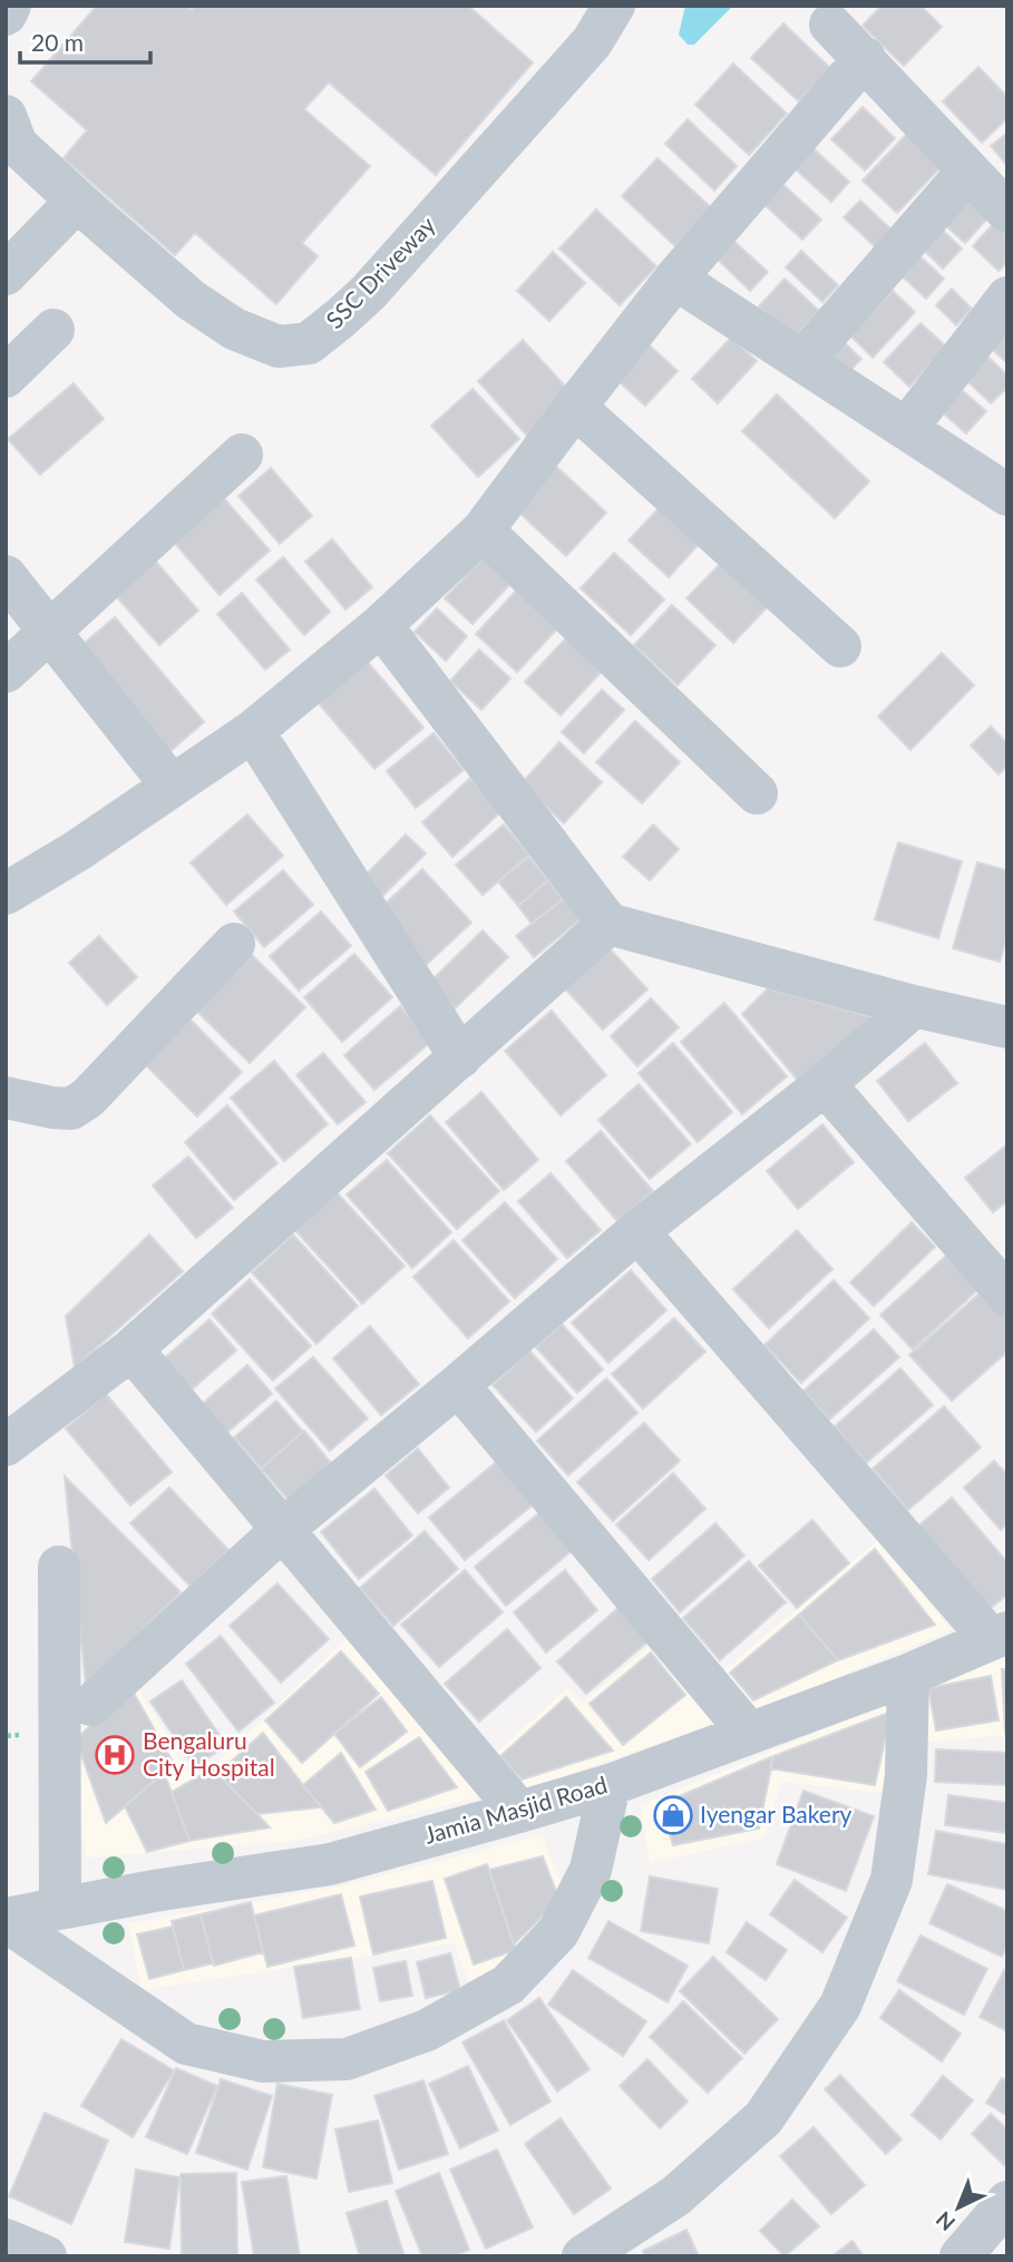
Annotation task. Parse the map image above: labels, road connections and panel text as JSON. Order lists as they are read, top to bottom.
{
  "streets": {
    "street": ["SSC Driveway", "Jamia Masjid Road"]
  },
  "places": {
    "hospital": ["Bengaluru City Hospital"],
    "shop": ["Iyengar Bakery"]
  },
  "scale_bar": "20 m",
  "north": "bottom left"
}
